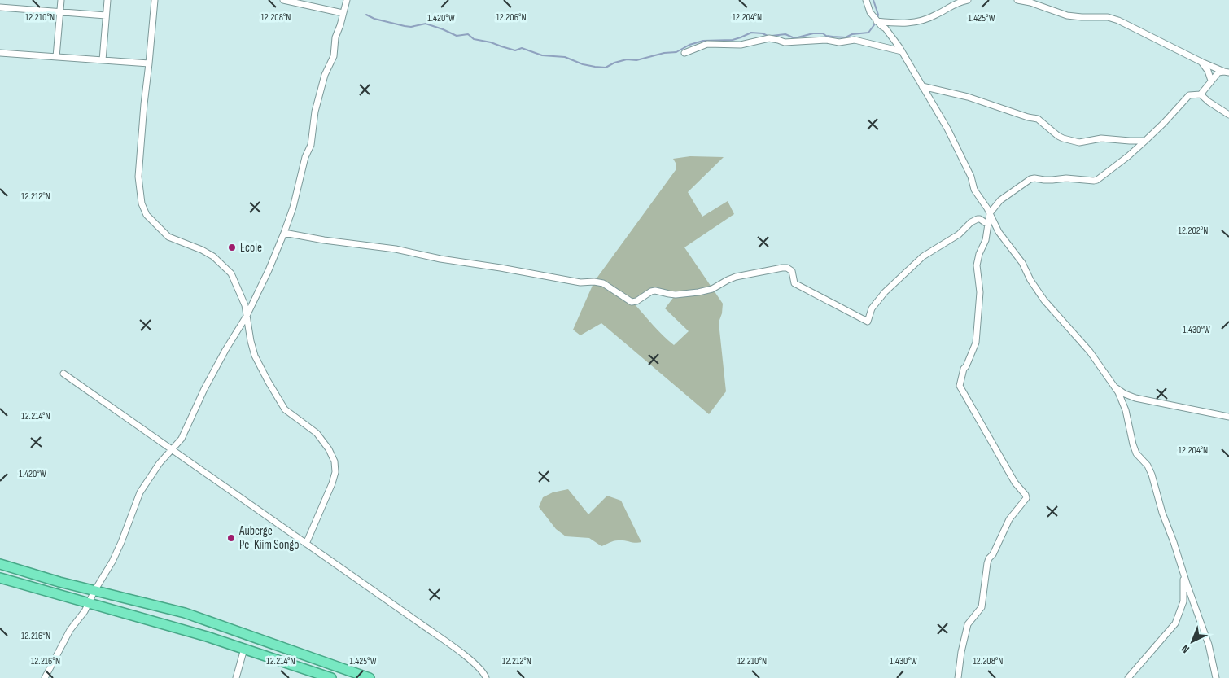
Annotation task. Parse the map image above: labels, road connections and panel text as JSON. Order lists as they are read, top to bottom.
{
  "places": ["Ecole", "Auberge Pe-Kiim Songo"],
  "north": "bottom left",
  "coordinates": [
    "12.206°N",
    "12.204°N",
    "12.210°N",
    "12.208°N",
    "1.420°W",
    "1.425°W",
    "12.212°N",
    "12.202°N",
    "1.430°W",
    "12.214°N",
    "12.216°N"
  ]
}
